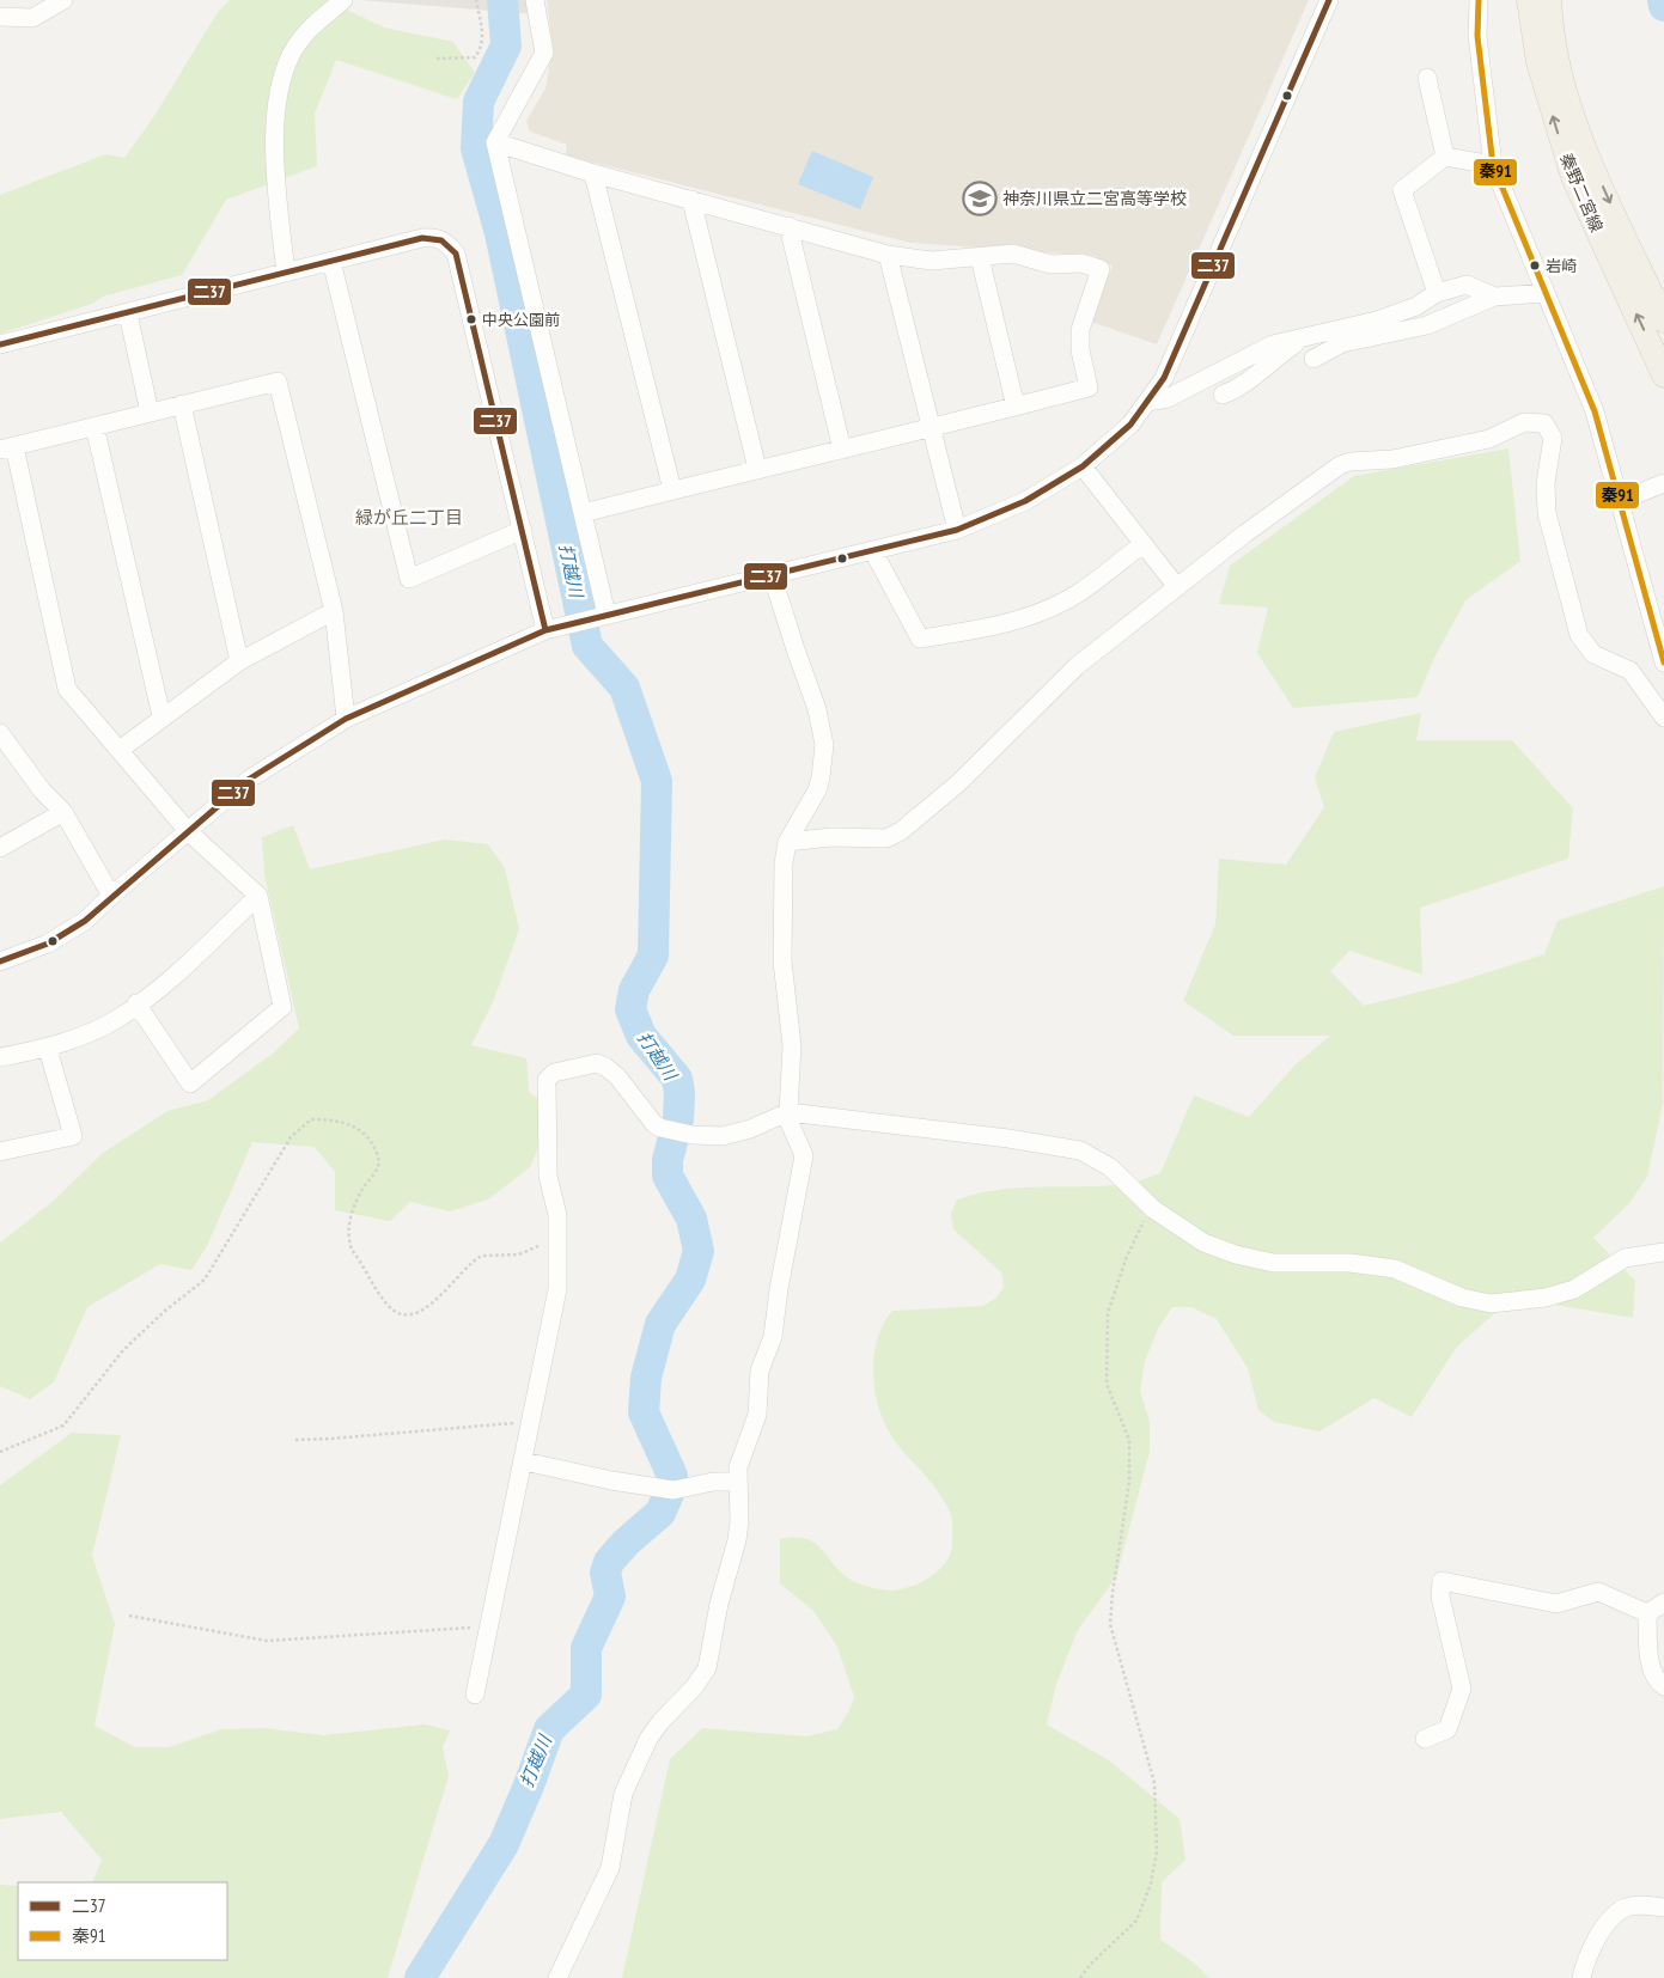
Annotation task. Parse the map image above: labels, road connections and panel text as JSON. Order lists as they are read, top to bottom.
{
  "streets": {
    "main road": ["秦野二宮線"]
  },
  "districts": ["緑が丘二丁目"],
  "water": ["打越川"],
  "places": {
    "school or university": ["神奈川県立二宮高等学校"],
    "other": ["岩崎", "中央公園前"]
  },
  "lines": ["transit line 二37", "transit line 秦91"],
  "legend": ["二37", "秦91"]
}
